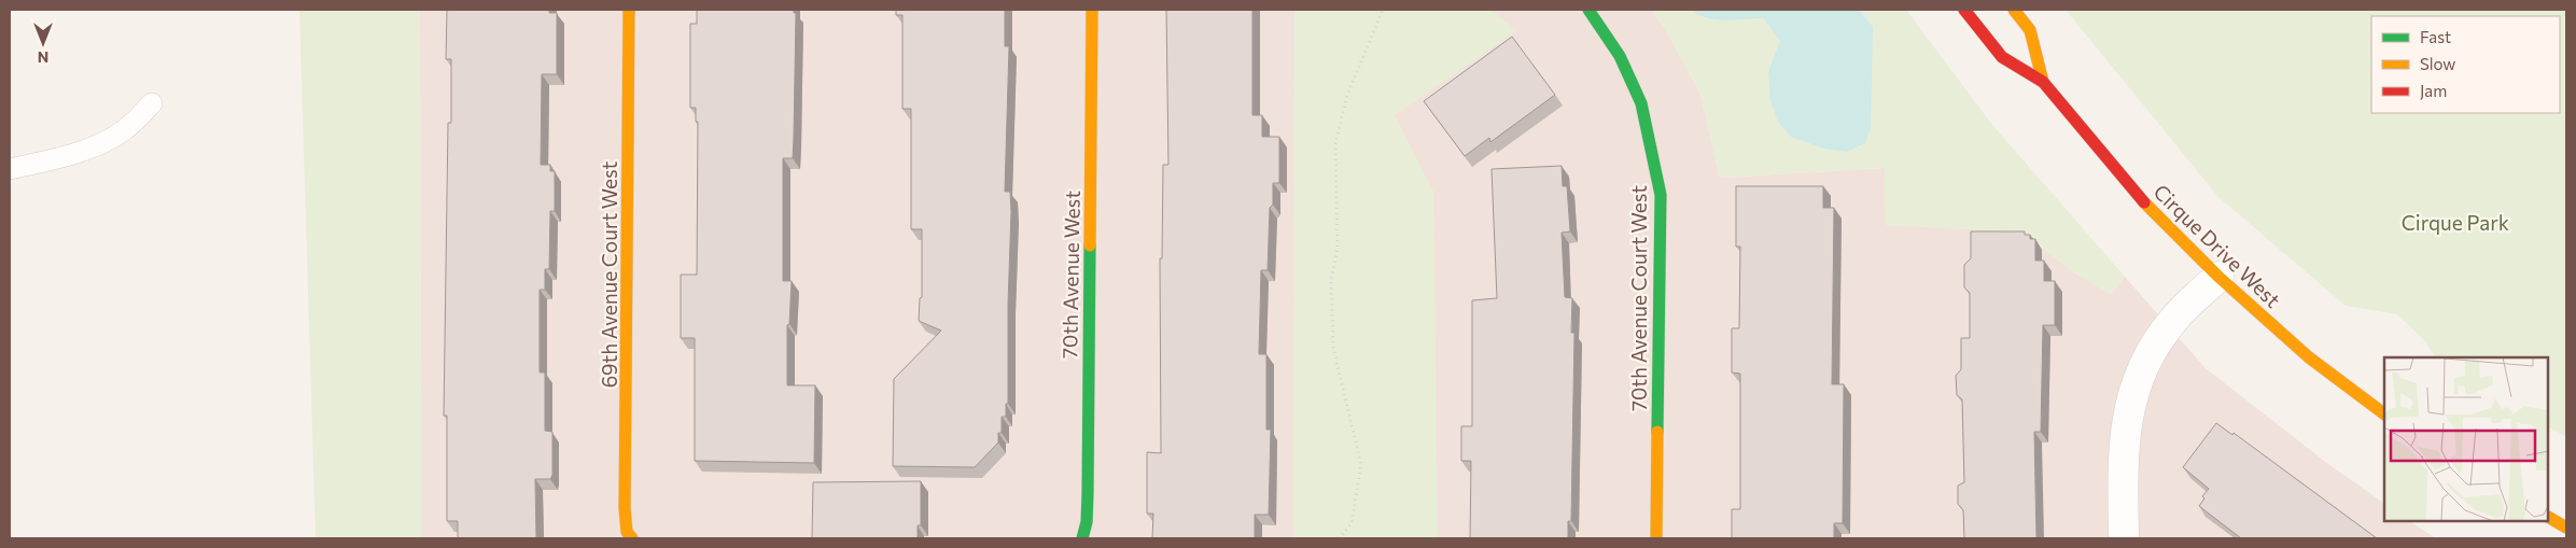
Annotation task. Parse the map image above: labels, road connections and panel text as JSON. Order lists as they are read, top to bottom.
{
  "streets": {
    "street": [
      "Cirque Drive West",
      "69th Avenue Court West",
      "70th Avenue West",
      "70th Avenue Court West"
    ]
  },
  "parks": ["Cirque Park"],
  "legend": ["Fast", "Slow", "Jam"],
  "north": "bottom"
}
